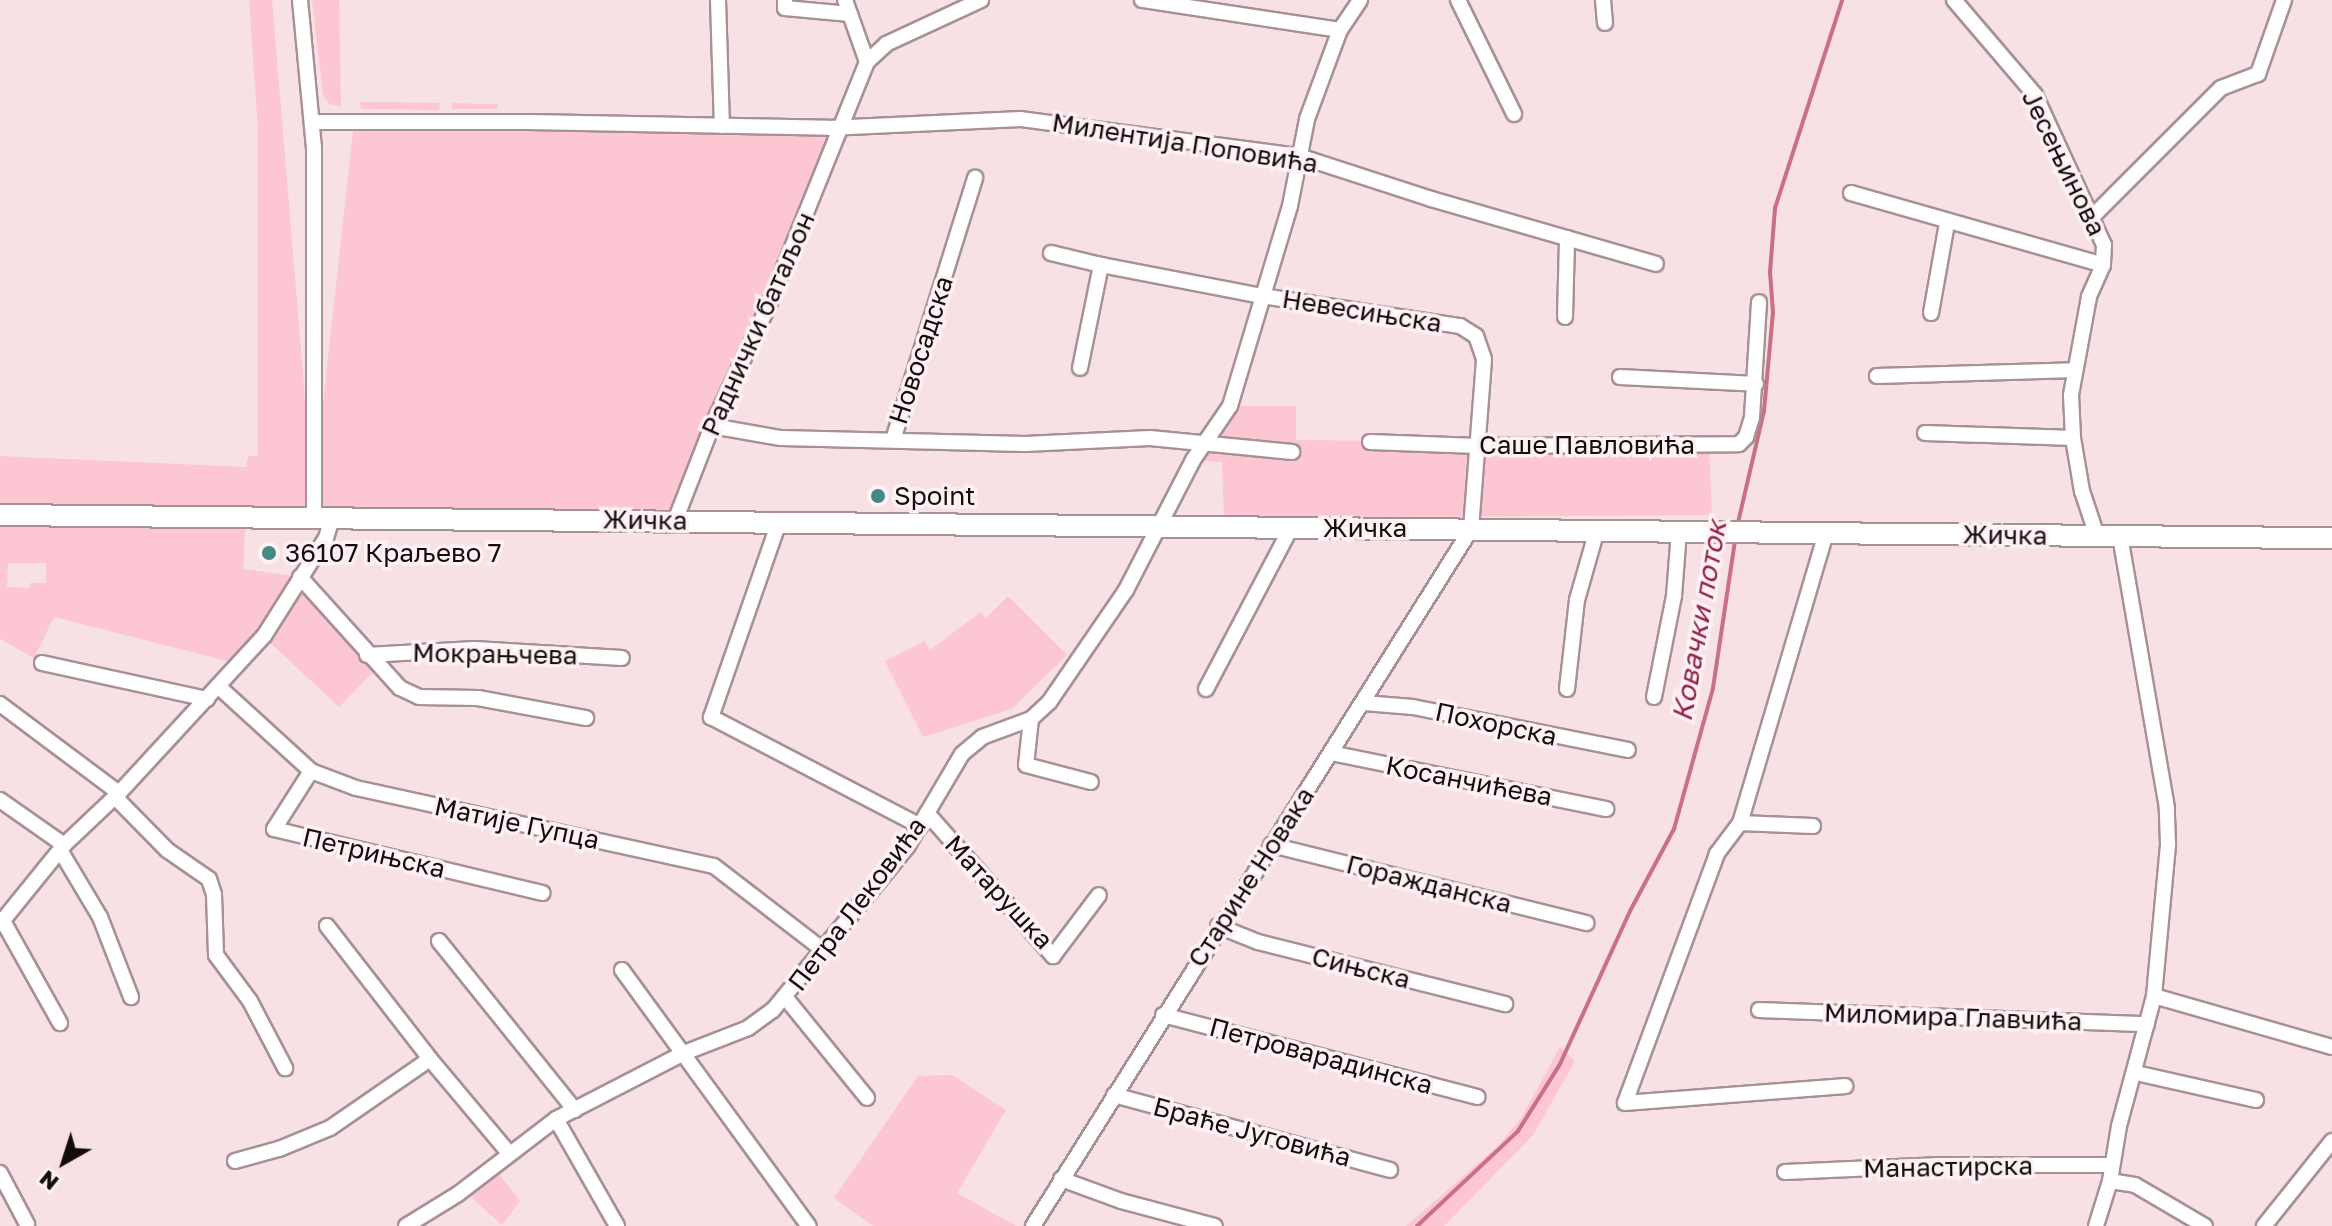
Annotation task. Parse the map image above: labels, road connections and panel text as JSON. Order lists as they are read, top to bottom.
{
  "streets": {
    "main road": ["Жичка"],
    "street": [
      "Милентија Поповића",
      "Јесењинова",
      "Невесињска",
      "Раднички батаљон",
      "Новосадска",
      "Саше Павловића",
      "Мокрањчева",
      "Похорска",
      "Косанчићева",
      "Матије Гупца",
      "Петрињска",
      "Старине Новака",
      "Горажданска",
      "Матарушка",
      "Петра Лековића",
      "Сињска",
      "Миломира Главчића",
      "Петроварадинска",
      "Браће Југовића",
      "Манастирска"
    ]
  },
  "crossings": [
    ["Милентија Поповића", "Раднички батаљон"],
    ["Милентија Поповића", "Петра Лековића"],
    ["Јесењинова", "Жичка"],
    ["Невесињска", "Саше Павловића"],
    ["Невесињска", "Жичка"],
    ["Невесињска", "Старине Новака"],
    ["Невесињска", "Петра Лековића"],
    ["Раднички батаљон", "Новосадска"],
    ["Раднички батаљон", "Жичка"],
    ["Жичка", "Старине Новака"],
    ["Жичка", "Петра Лековића"],
    ["Похорска", "Старине Новака"],
    ["Косанчићева", "Старине Новака"],
    ["Матије Гупца", "Петрињска"],
    ["Матије Гупца", "Петра Лековића"],
    ["Старине Новака", "Горажданска"],
    ["Старине Новака", "Сињска"],
    ["Старине Новака", "Петроварадинска"],
    ["Старине Новака", "Браће Југовића"],
    ["Матарушка", "Петра Лековића"]
  ],
  "water": ["Ковачки поток"],
  "places": ["Spoint", "36107 Краљево 7"],
  "north": "bottom left"
}
